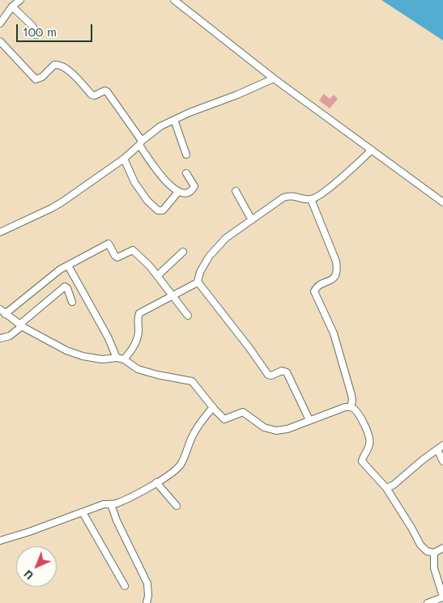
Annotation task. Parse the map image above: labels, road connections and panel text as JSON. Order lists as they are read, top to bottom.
{
  "scale_bar": "100 m",
  "north": "bottom left"
}
